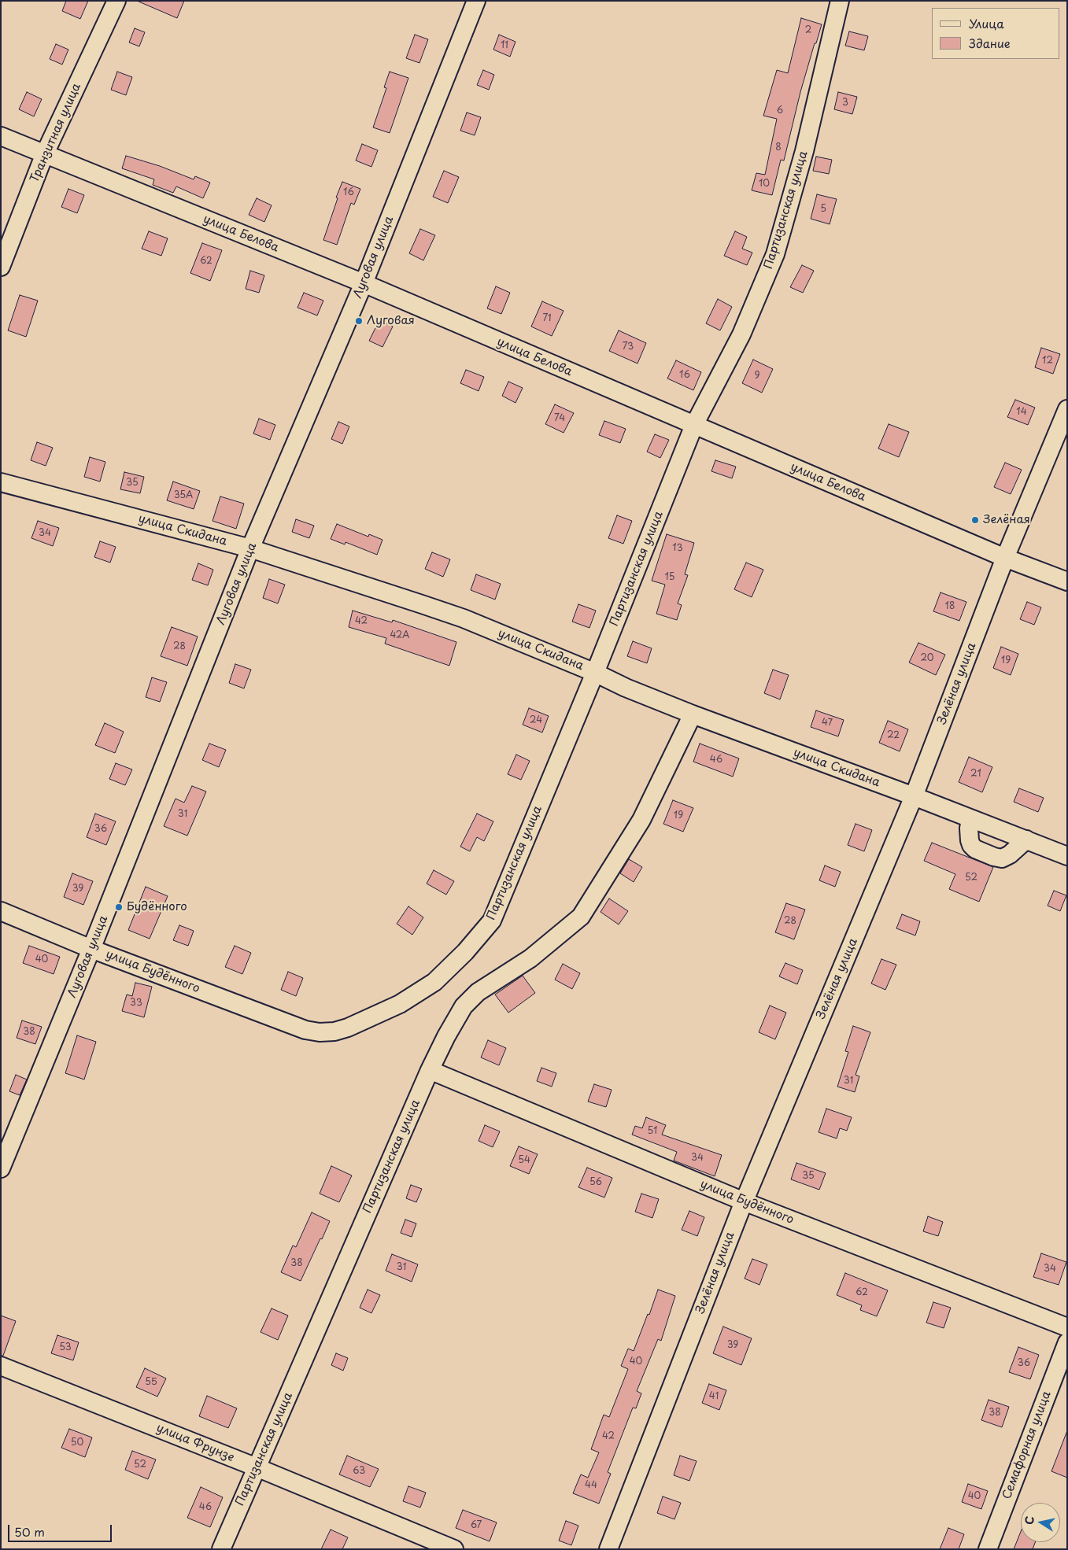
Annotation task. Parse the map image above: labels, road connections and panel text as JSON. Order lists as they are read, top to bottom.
{
  "streets": {
    "street": [
      "Транзитная улица",
      "Партизанская улица",
      "улица Белова",
      "Луговая улица",
      "улица Скидана",
      "Зелёная улица",
      "улица Будённого",
      "улица Фрунзе",
      "Семафорная улица"
    ]
  },
  "crossings": [
    ["Транзитная улица", "улица Белова"],
    ["Партизанская улица", "улица Белова"],
    ["Партизанская улица", "улица Скидана"],
    ["Партизанская улица", "улица Будённого"],
    ["Партизанская улица", "улица Фрунзе"],
    ["улица Белова", "Луговая улица"],
    ["улица Белова", "Зелёная улица"],
    ["Луговая улица", "улица Скидана"],
    ["Луговая улица", "улица Будённого"],
    ["улица Скидана", "Зелёная улица"],
    ["Зелёная улица", "улица Будённого"]
  ],
  "places": ["Луговая", "Зелёная", "Будённого"],
  "house_numbers": [
    "2",
    "11",
    "3",
    "6",
    "8",
    "10",
    "16",
    "5",
    "62",
    "71",
    "73",
    "12",
    "16",
    "9",
    "14",
    "74",
    "35",
    "35А",
    "34",
    "13",
    "15",
    "18",
    "42",
    "42А",
    "28",
    "20",
    "19",
    "24",
    "47",
    "22",
    "46",
    "21",
    "31",
    "19",
    "36",
    "52",
    "39",
    "28",
    "40",
    "33",
    "38",
    "31",
    "51",
    "34",
    "54",
    "35",
    "56",
    "38",
    "31",
    "34",
    "62",
    "39",
    "53",
    "40",
    "36",
    "55",
    "41",
    "38",
    "42",
    "50",
    "52",
    "63",
    "44",
    "40",
    "46",
    "67"
  ],
  "legend": ["Улица", "Здание"],
  "scale_bar": "50 m",
  "north": "left"
}
